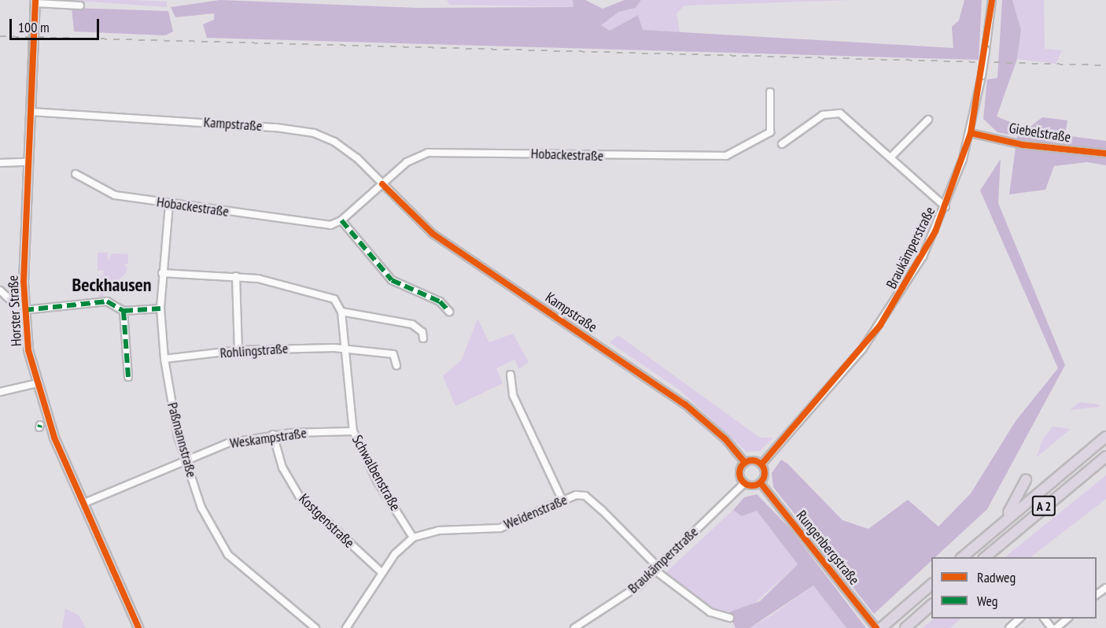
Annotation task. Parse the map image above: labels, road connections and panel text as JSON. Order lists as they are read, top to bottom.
{
  "streets": {
    "highway": ["A 2"],
    "main road": ["Horster Straße"],
    "street": [
      "Kampstraße",
      "Giebelstraße",
      "Hobackestraße",
      "Braukämperstraße",
      "Rohlingstraße",
      "Weskampstraße",
      "Paßmannstraße",
      "Schwalbenstraße",
      "Weidenstraße",
      "Kostgenstraße",
      "Rungenbergstraße"
    ]
  },
  "crossings": [
    ["Kampstraße", "Hobackestraße"],
    ["Kampstraße", "Braukämperstraße"],
    ["Kampstraße", "Horster Straße"],
    ["Kampstraße", "Rungenbergstraße"],
    ["Giebelstraße", "Braukämperstraße"],
    ["Hobackestraße", "Paßmannstraße"],
    ["Braukämperstraße", "Weidenstraße"],
    ["Braukämperstraße", "Rungenbergstraße"],
    ["Horster Straße", "Weskampstraße"],
    ["Rohlingstraße", "Paßmannstraße"],
    ["Rohlingstraße", "Schwalbenstraße"],
    ["Weskampstraße", "Paßmannstraße"],
    ["Weskampstraße", "Schwalbenstraße"],
    ["Weskampstraße", "Kostgenstraße"],
    ["Schwalbenstraße", "Weidenstraße"]
  ],
  "districts": ["Beckhausen"],
  "legend": ["Radweg", "Weg"],
  "scale_bar": "100 m"
}
